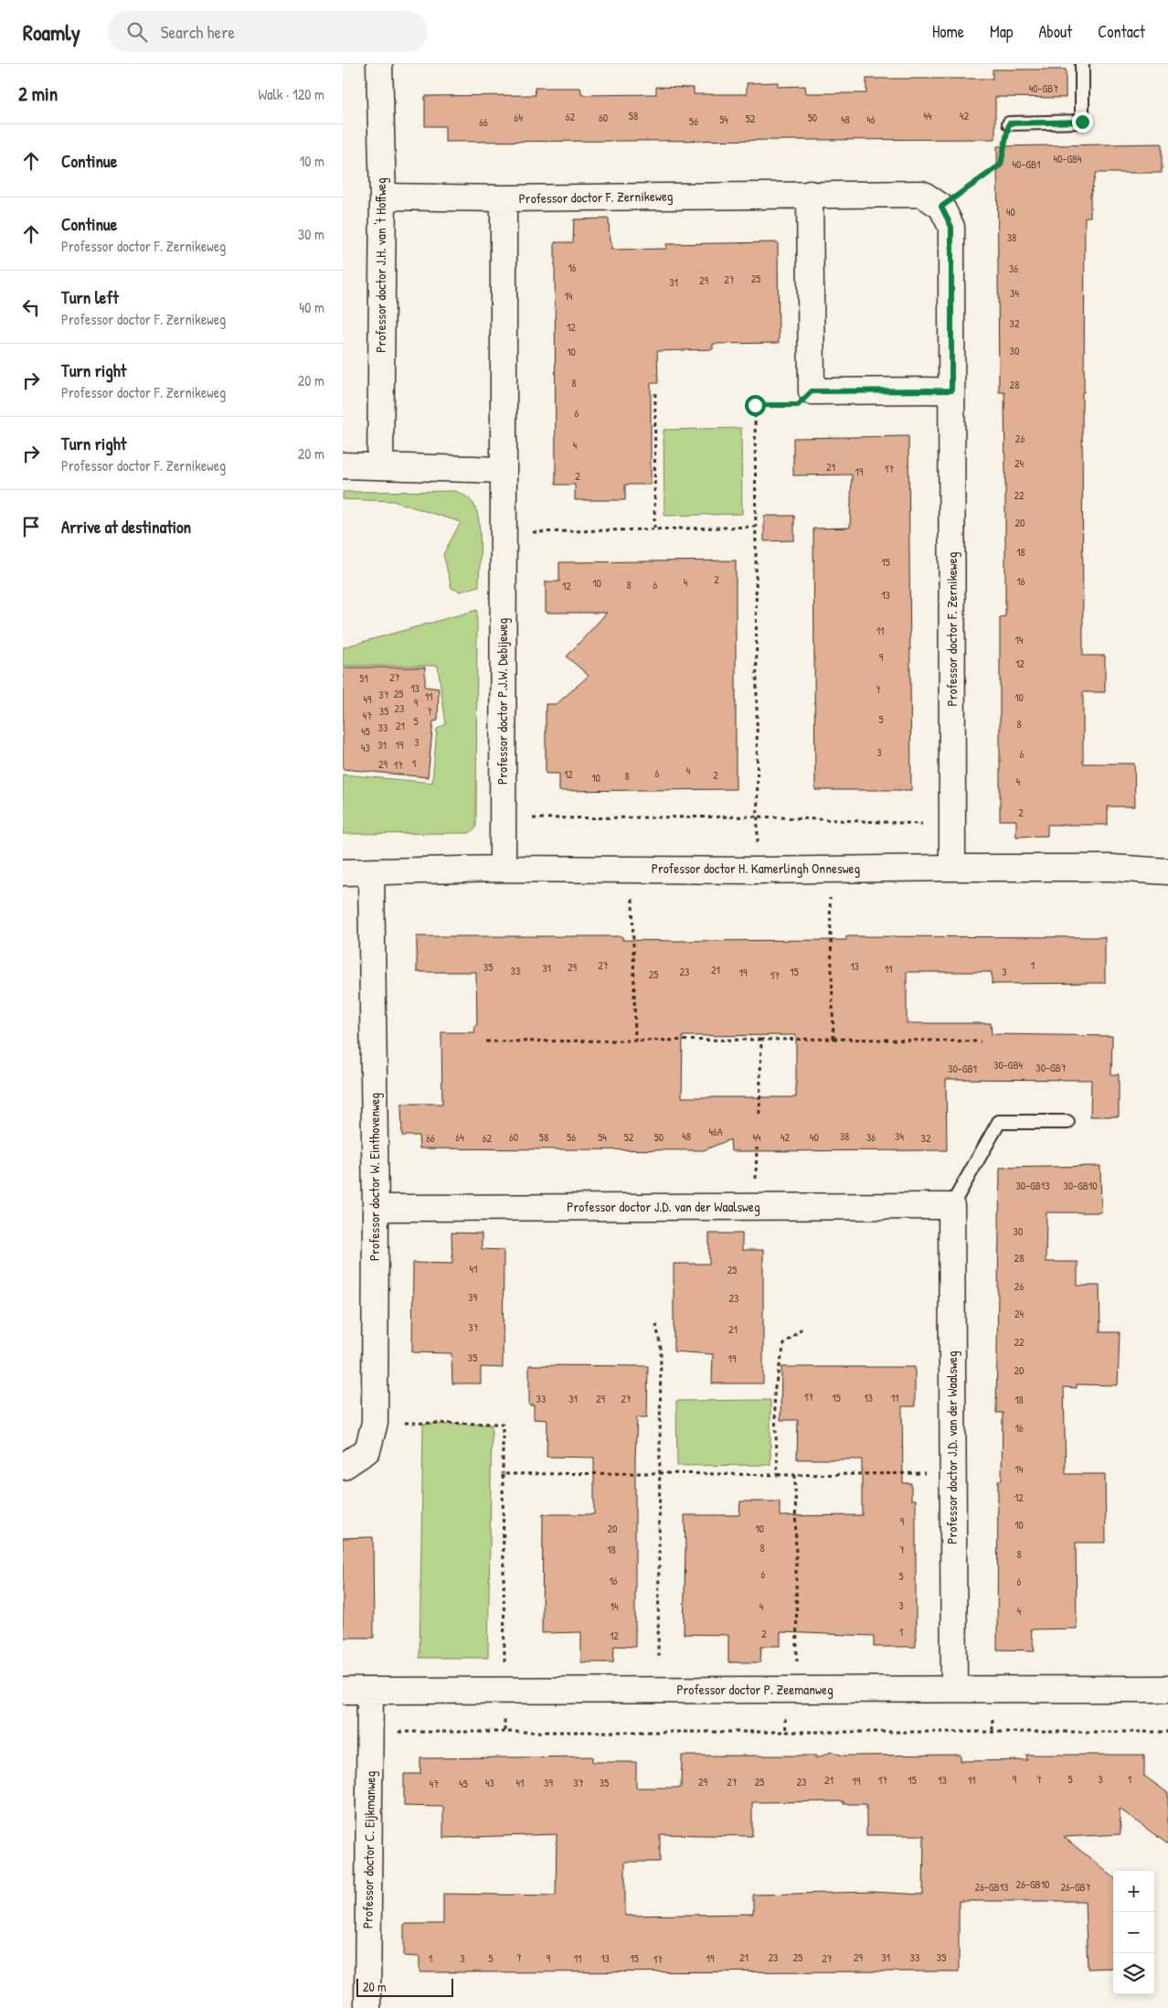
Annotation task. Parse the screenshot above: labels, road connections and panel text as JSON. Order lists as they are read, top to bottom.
{
  "streets": {
    "street": [
      "Professor doctor F. Zernikeweg",
      "Professor doctor J.H. van 't Hoffweg",
      "Professor doctor P.J.W. Debijeweg",
      "Professor doctor H. Kamerlingh Onnesweg",
      "Professor doctor W. Einthovenweg",
      "Professor doctor J.D. van der Waalsweg",
      "Professor doctor P. Zeemanweg",
      "Professor doctor C. Eijkmanweg"
    ]
  },
  "crossings": [
    ["Professor doctor F. Zernikeweg", "Professor doctor J.H. van 't Hoffweg"],
    ["Professor doctor F. Zernikeweg", "Professor doctor H. Kamerlingh Onnesweg"],
    ["Professor doctor P.J.W. Debijeweg", "Professor doctor H. Kamerlingh Onnesweg"],
    ["Professor doctor H. Kamerlingh Onnesweg", "Professor doctor W. Einthovenweg"],
    ["Professor doctor W. Einthovenweg", "Professor doctor J.D. van der Waalsweg"],
    ["Professor doctor J.D. van der Waalsweg", "Professor doctor P. Zeemanweg"],
    ["Professor doctor P. Zeemanweg", "Professor doctor C. Eijkmanweg"]
  ],
  "house_numbers": [
    "40-GB7",
    "58",
    "44",
    "42",
    "62",
    "64",
    "60",
    "50",
    "52",
    "54",
    "48",
    "46",
    "56",
    "66",
    "40-GB4",
    "40-GB1",
    "40",
    "38",
    "16",
    "36",
    "25",
    "27",
    "29",
    "31",
    "34",
    "14",
    "32",
    "12",
    "30",
    "10",
    "8",
    "28",
    "6",
    "26",
    "4",
    "24",
    "21",
    "17",
    "19",
    "2",
    "22",
    "20",
    "18",
    "15",
    "2",
    "16",
    "4",
    "10",
    "8",
    "6",
    "12",
    "13",
    "11",
    "14",
    "9",
    "12",
    "27",
    "51",
    "13",
    "7",
    "25",
    "37",
    "11",
    "10",
    "49",
    "9",
    "23",
    "35",
    "7",
    "47",
    "5",
    "5",
    "8",
    "21",
    "33",
    "45",
    "3",
    "31",
    "19",
    "43",
    "3",
    "6",
    "1",
    "29",
    "17",
    "4",
    "6",
    "12",
    "2",
    "8",
    "10",
    "4",
    "2",
    "27",
    "1",
    "13",
    "35",
    "29",
    "31",
    "11",
    "21",
    "33",
    "23",
    "15",
    "3",
    "19",
    "25",
    "17",
    "30-GB4",
    "30-GB7",
    "30-GB1",
    "46A",
    "48",
    "38",
    "34",
    "64",
    "60",
    "58",
    "56",
    "54",
    "52",
    "50",
    "44",
    "42",
    "40",
    "36",
    "66",
    "62",
    "32",
    "30-GB13",
    "30-GB10",
    "30",
    "28",
    "41",
    "25",
    "26",
    "39",
    "23",
    "24",
    "37",
    "21",
    "22",
    "35",
    "19",
    "20",
    "17",
    "15",
    "13",
    "11",
    "33",
    "31",
    "29",
    "27",
    "18",
    "16",
    "14",
    "12",
    "9",
    "10",
    "20",
    "10",
    "8",
    "18",
    "7",
    "8",
    "6",
    "5",
    "16",
    "6",
    "3",
    "14",
    "4",
    "4",
    "1",
    "2",
    "12",
    "9",
    "7",
    "5",
    "3",
    "1",
    "21",
    "17",
    "15",
    "13",
    "11",
    "19",
    "29",
    "27",
    "25",
    "23",
    "43",
    "41",
    "39",
    "37",
    "35",
    "47",
    "45",
    "26-GB10",
    "26-GB13",
    "26-GB7",
    "7",
    "21",
    "23",
    "25",
    "29",
    "31",
    "33",
    "35",
    "1",
    "3",
    "5",
    "9",
    "11",
    "13",
    "15",
    "19",
    "27",
    "17"
  ],
  "scale_bar": "20 m",
  "page": {
    "header": "Roamly",
    "search": "Search here",
    "nav": [
      "Home",
      "Map",
      "About",
      "Contact"
    ],
    "heading": ["2 min", "Walk · 120 m"],
    "list": [
      ["Continue", "10 m"],
      ["Continue", "Professor doctor F. Zernikeweg", "30 m"],
      ["Turn left", "Professor doctor F. Zernikeweg", "40 m"],
      ["Turn right", "Professor doctor F. Zernikeweg", "20 m"],
      ["Turn right", "Professor doctor F. Zernikeweg", "20 m"],
      "Arrive at destination"
    ],
    "map_buttons": ["+", "−"],
    "scale": "20 m"
  }
}
